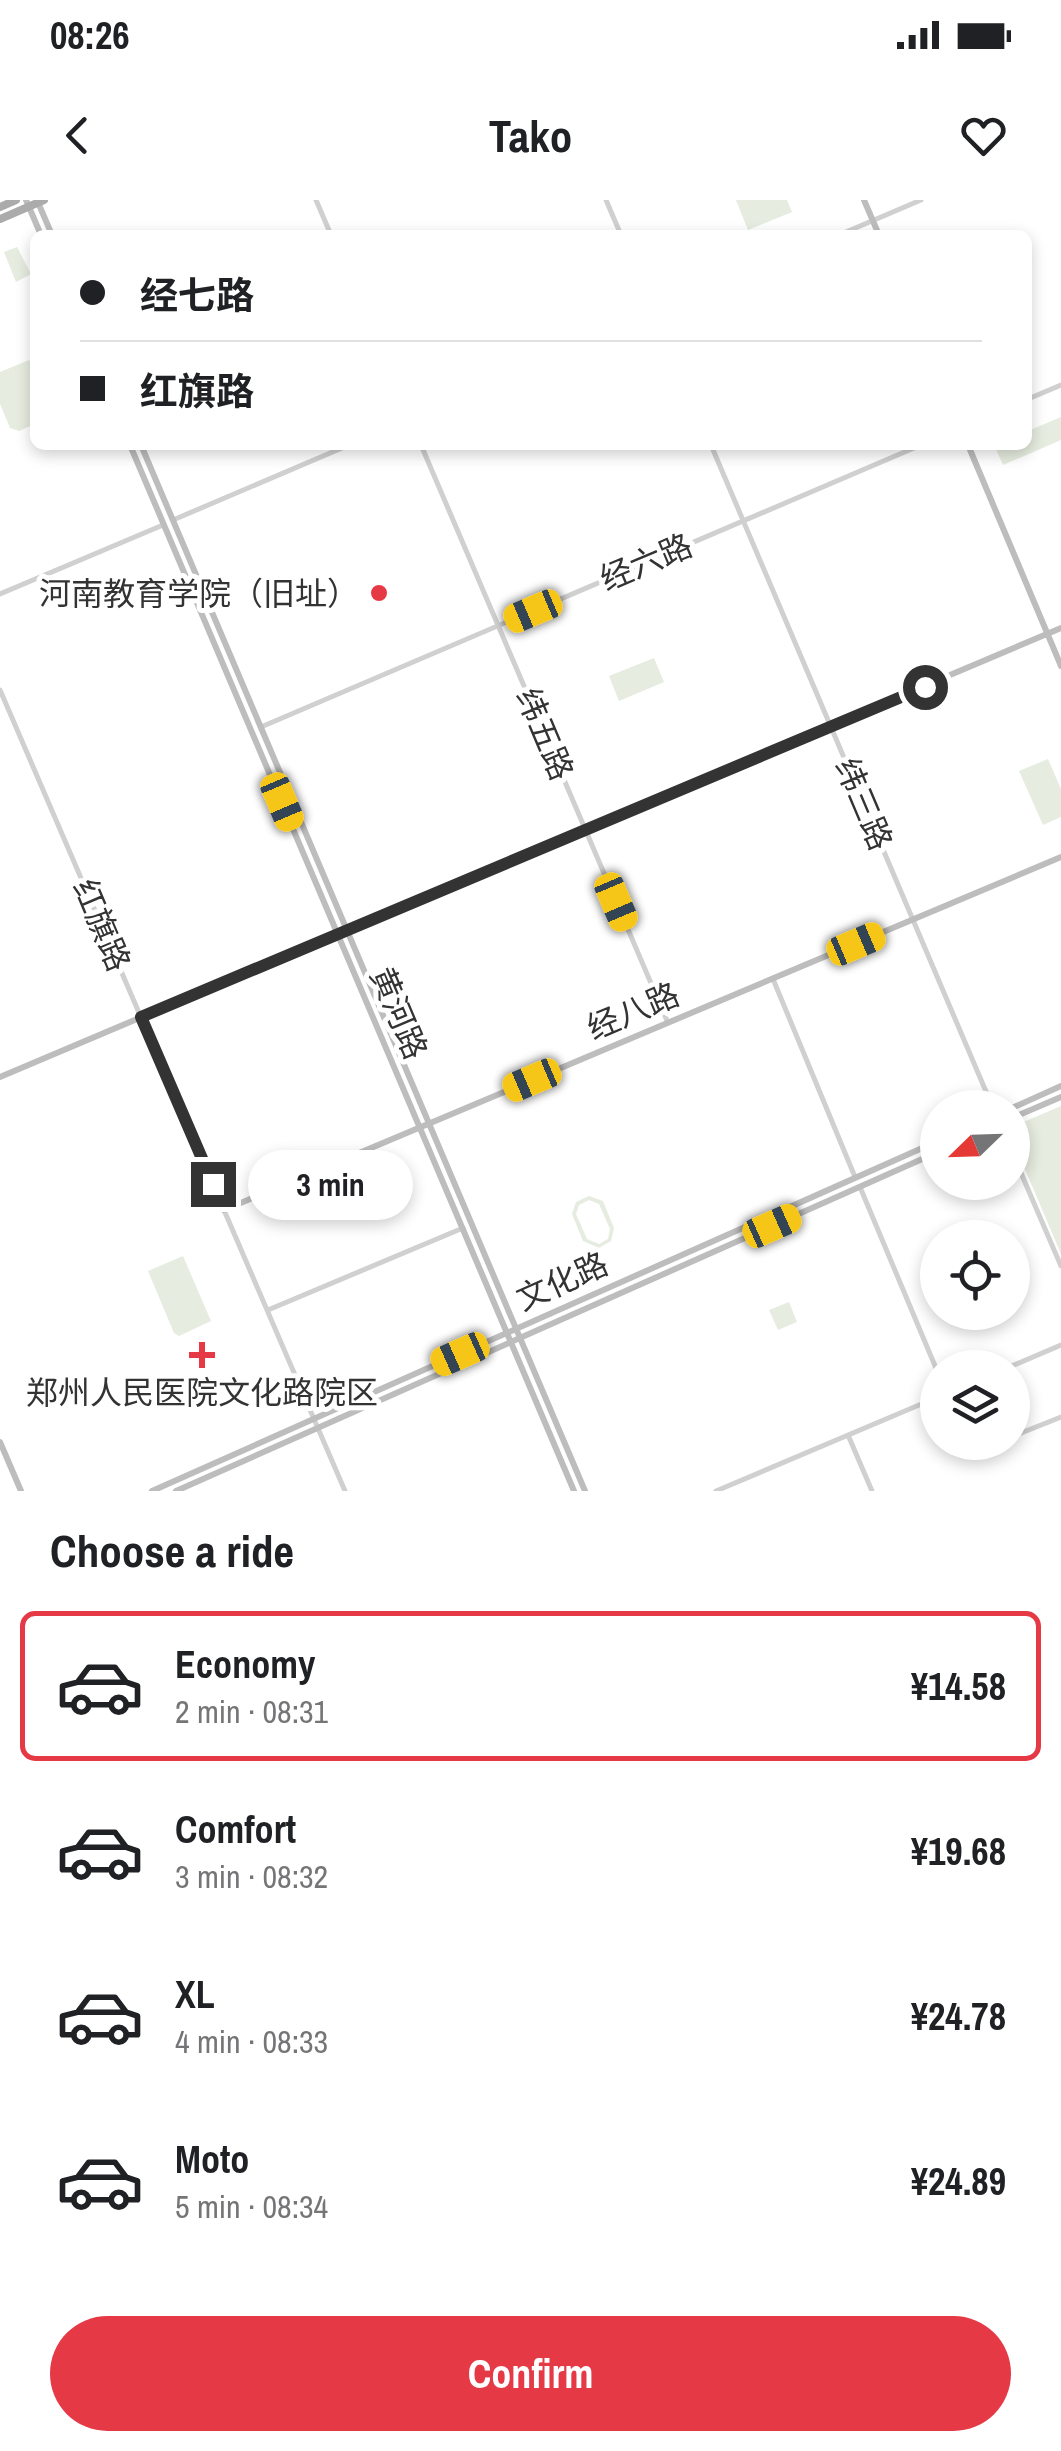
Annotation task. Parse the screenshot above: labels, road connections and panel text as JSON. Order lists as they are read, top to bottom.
{
  "streets": {
    "main road": ["经八路", "黄河路", "文化路"],
    "street": [
      "经六路",
      "纬五路",
      "纬三路",
      "红旗路"
    ]
  },
  "crossings": [
    ["经六路", "纬五路"],
    ["经六路", "纬三路"],
    ["经六路", "黄河路"],
    ["纬五路", "经八路"],
    ["纬三路", "经八路"],
    ["红旗路", "经八路"],
    ["红旗路", "文化路"],
    ["经八路", "黄河路"],
    ["黄河路", "文化路"]
  ],
  "places": {
    "other": ["河南教育学院（旧址）"],
    "health": ["郑州人民医院文化路院区"]
  },
  "north": "bottom left",
  "page": {
    "status": "08:26",
    "header": "Tako",
    "banner": ["经七路", "红旗路"],
    "bubble": "3 min",
    "heading": "Choose a ride",
    "list": [
      {
        "name": "Economy",
        "note": "2 min · 08:31",
        "value": "¥14.58"
      },
      {
        "name": "Comfort",
        "note": "3 min · 08:32",
        "value": "¥19.68"
      },
      {
        "name": "XL",
        "note": "4 min · 08:33",
        "value": "¥24.78"
      },
      {
        "name": "Moto",
        "note": "5 min · 08:34",
        "value": "¥24.89"
      }
    ],
    "buttons": "Confirm"
  }
}
